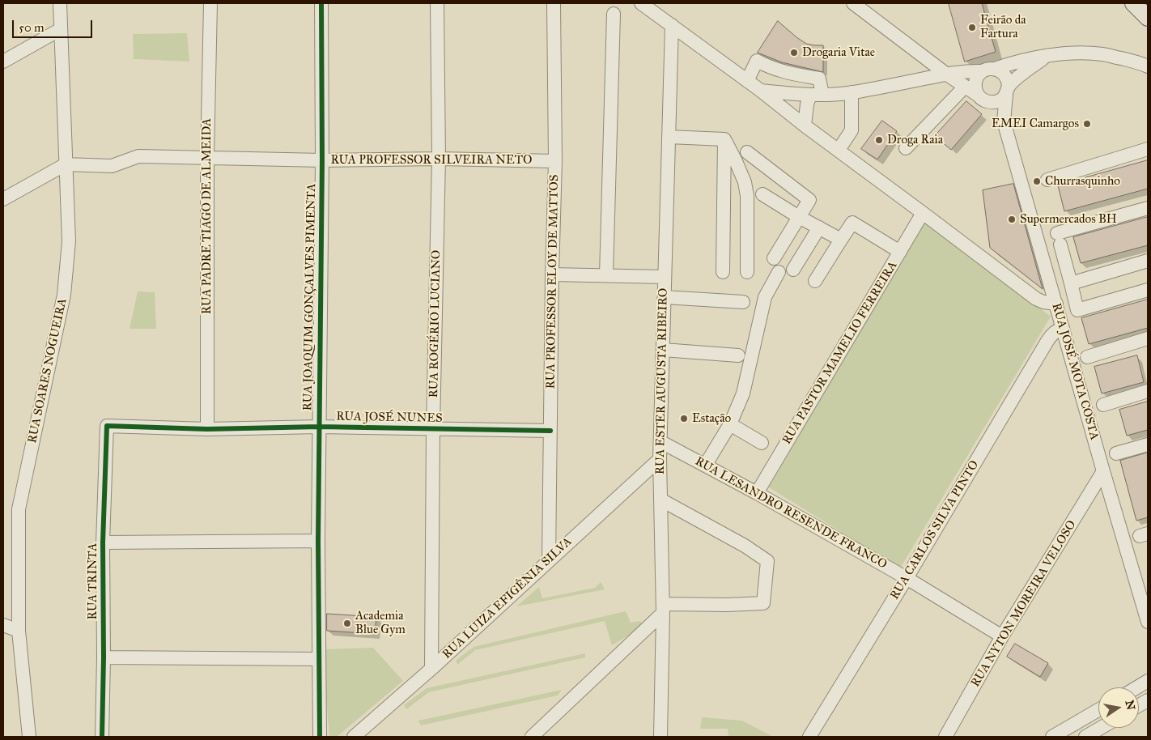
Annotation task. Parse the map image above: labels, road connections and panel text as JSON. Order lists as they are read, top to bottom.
{
  "streets": {
    "street": [
      "RUA PROFESSOR SILVEIRA NETO",
      "RUA PADRE TIAGO DE ALMEIDA",
      "RUA PROFESSOR ELOY DE MATTOS",
      "RUA JOAQUIM GONÇALVES PIMENTA",
      "RUA ROGÉRIO LUCIANO",
      "RUA PASTOR MAMELIO FERREIRA",
      "RUA SOARES NOGUEIRA",
      "RUA JOSÉ MOTA COSTA",
      "RUA ESTER AUGUSTA RIBEIRO",
      "RUA JOSÉ NUNES",
      "RUA LESANDRO RESENDE FRANCO",
      "RUA CARLOS SILVA PINTO",
      "RUA TRINTA",
      "RUA LUIZA EFIGÊNIA SILVA",
      "RUA NYTON MOREIRA VELOSO"
    ]
  },
  "crossings": [
    ["RUA PROFESSOR SILVEIRA NETO", "RUA PADRE TIAGO DE ALMEIDA"],
    ["RUA PROFESSOR SILVEIRA NETO", "RUA PROFESSOR ELOY DE MATTOS"],
    ["RUA PROFESSOR SILVEIRA NETO", "RUA JOAQUIM GONÇALVES PIMENTA"],
    ["RUA PROFESSOR SILVEIRA NETO", "RUA ROGÉRIO LUCIANO"],
    ["RUA PROFESSOR SILVEIRA NETO", "RUA SOARES NOGUEIRA"],
    ["RUA PADRE TIAGO DE ALMEIDA", "RUA JOSÉ NUNES"],
    ["RUA PROFESSOR ELOY DE MATTOS", "RUA JOSÉ NUNES"],
    ["RUA PROFESSOR ELOY DE MATTOS", "RUA LUIZA EFIGÊNIA SILVA"],
    ["RUA JOAQUIM GONÇALVES PIMENTA", "RUA JOSÉ NUNES"],
    ["RUA ROGÉRIO LUCIANO", "RUA JOSÉ NUNES"],
    ["RUA ROGÉRIO LUCIANO", "RUA LUIZA EFIGÊNIA SILVA"],
    ["RUA PASTOR MAMELIO FERREIRA", "RUA LESANDRO RESENDE FRANCO"],
    ["RUA JOSÉ MOTA COSTA", "RUA CARLOS SILVA PINTO"],
    ["RUA JOSÉ MOTA COSTA", "RUA NYTON MOREIRA VELOSO"],
    ["RUA ESTER AUGUSTA RIBEIRO", "RUA LESANDRO RESENDE FRANCO"],
    ["RUA ESTER AUGUSTA RIBEIRO", "RUA LUIZA EFIGÊNIA SILVA"],
    ["RUA JOSÉ NUNES", "RUA TRINTA"],
    ["RUA LESANDRO RESENDE FRANCO", "RUA CARLOS SILVA PINTO"],
    ["RUA LESANDRO RESENDE FRANCO", "RUA NYTON MOREIRA VELOSO"]
  ],
  "places": [
    "Feirão da Fartura",
    "Drogaria Vitae",
    "EMEI Camargos",
    "Droga Raia",
    "Churrasquinho",
    "Supermercados BH",
    "Estação",
    "Academia Blue Gym"
  ],
  "scale_bar": "50 m",
  "north": "right"
}
